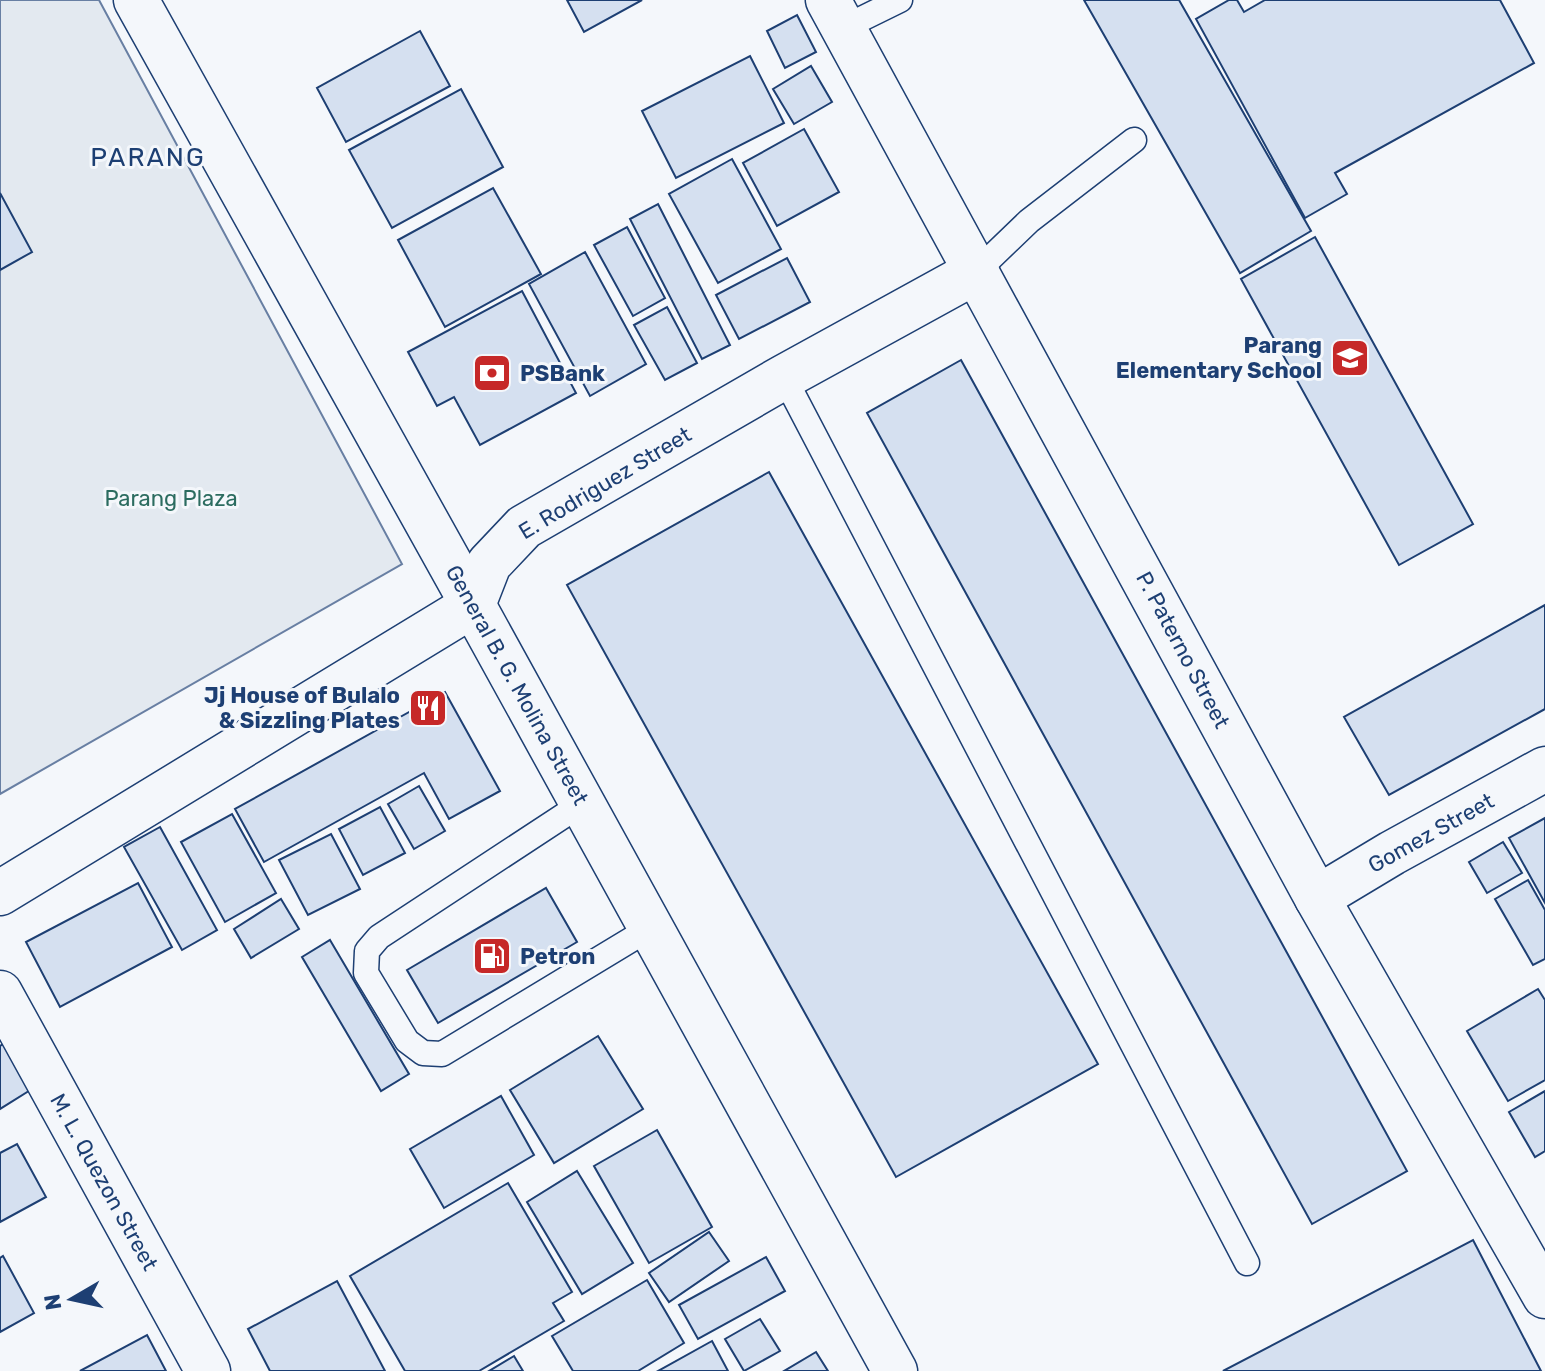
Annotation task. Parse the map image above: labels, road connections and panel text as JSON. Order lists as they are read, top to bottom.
{
  "streets": {
    "street": [
      "E. Rodriguez Street",
      "P. Paterno Street",
      "General B. G. Molina Street",
      "Gomez Street",
      "M. L. Quezon Street"
    ]
  },
  "crossings": [
    ["E. Rodriguez Street", "P. Paterno Street"],
    ["E. Rodriguez Street", "General B. G. Molina Street"],
    ["P. Paterno Street", "Gomez Street"]
  ],
  "districts": ["PARANG"],
  "parks": ["Parang Plaza"],
  "places": {
    "school or university": ["Parang Elementary School"],
    "bank": ["PSBank"],
    "restaurant": ["Jj House of Bulalo & Sizzling Plates"],
    "fuel station": ["Petron"]
  },
  "north": "left"
}
